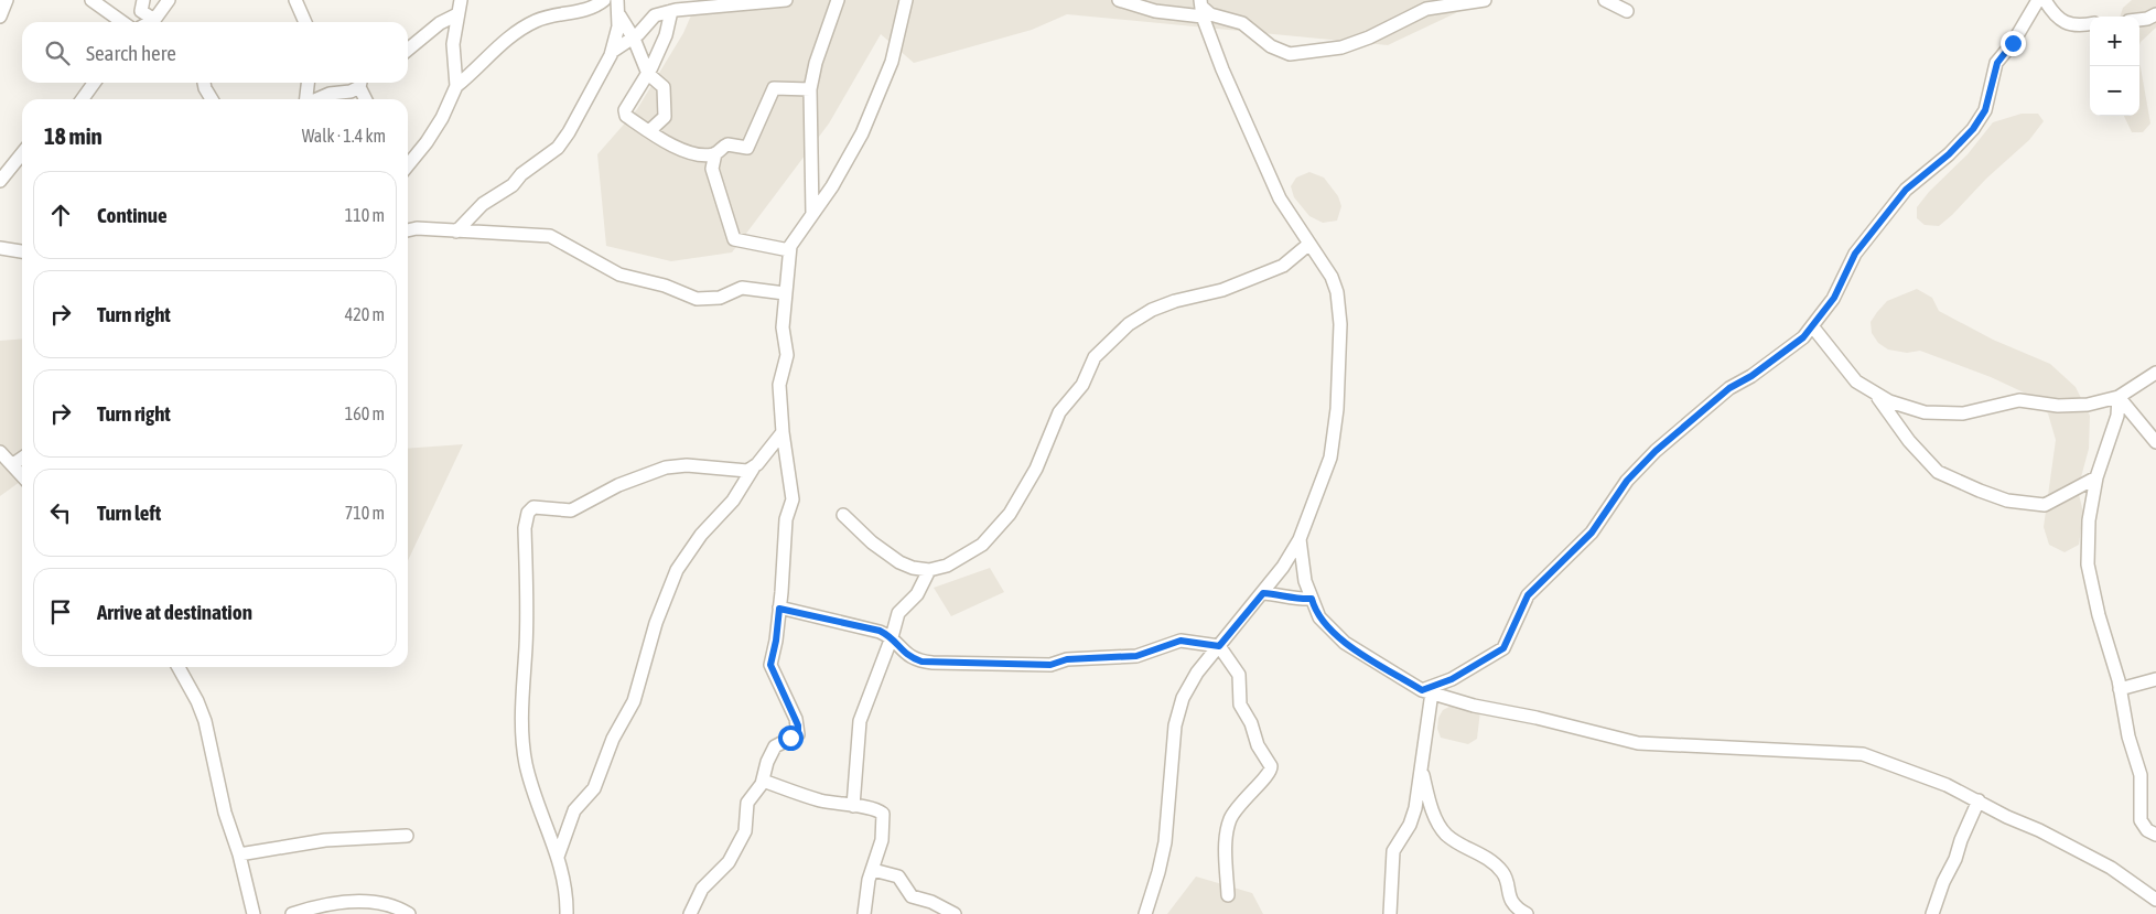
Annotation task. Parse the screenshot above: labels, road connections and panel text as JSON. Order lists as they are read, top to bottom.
{
  "page": {
    "map_buttons": ["+", "−"],
    "search": "Search here",
    "heading": ["18 min", "Walk · 1.4 km"],
    "list": [
      ["Continue", "110 m"],
      ["Turn right", "420 m"],
      ["Turn right", "160 m"],
      ["Turn left", "710 m"],
      "Arrive at destination"
    ]
  }
}
